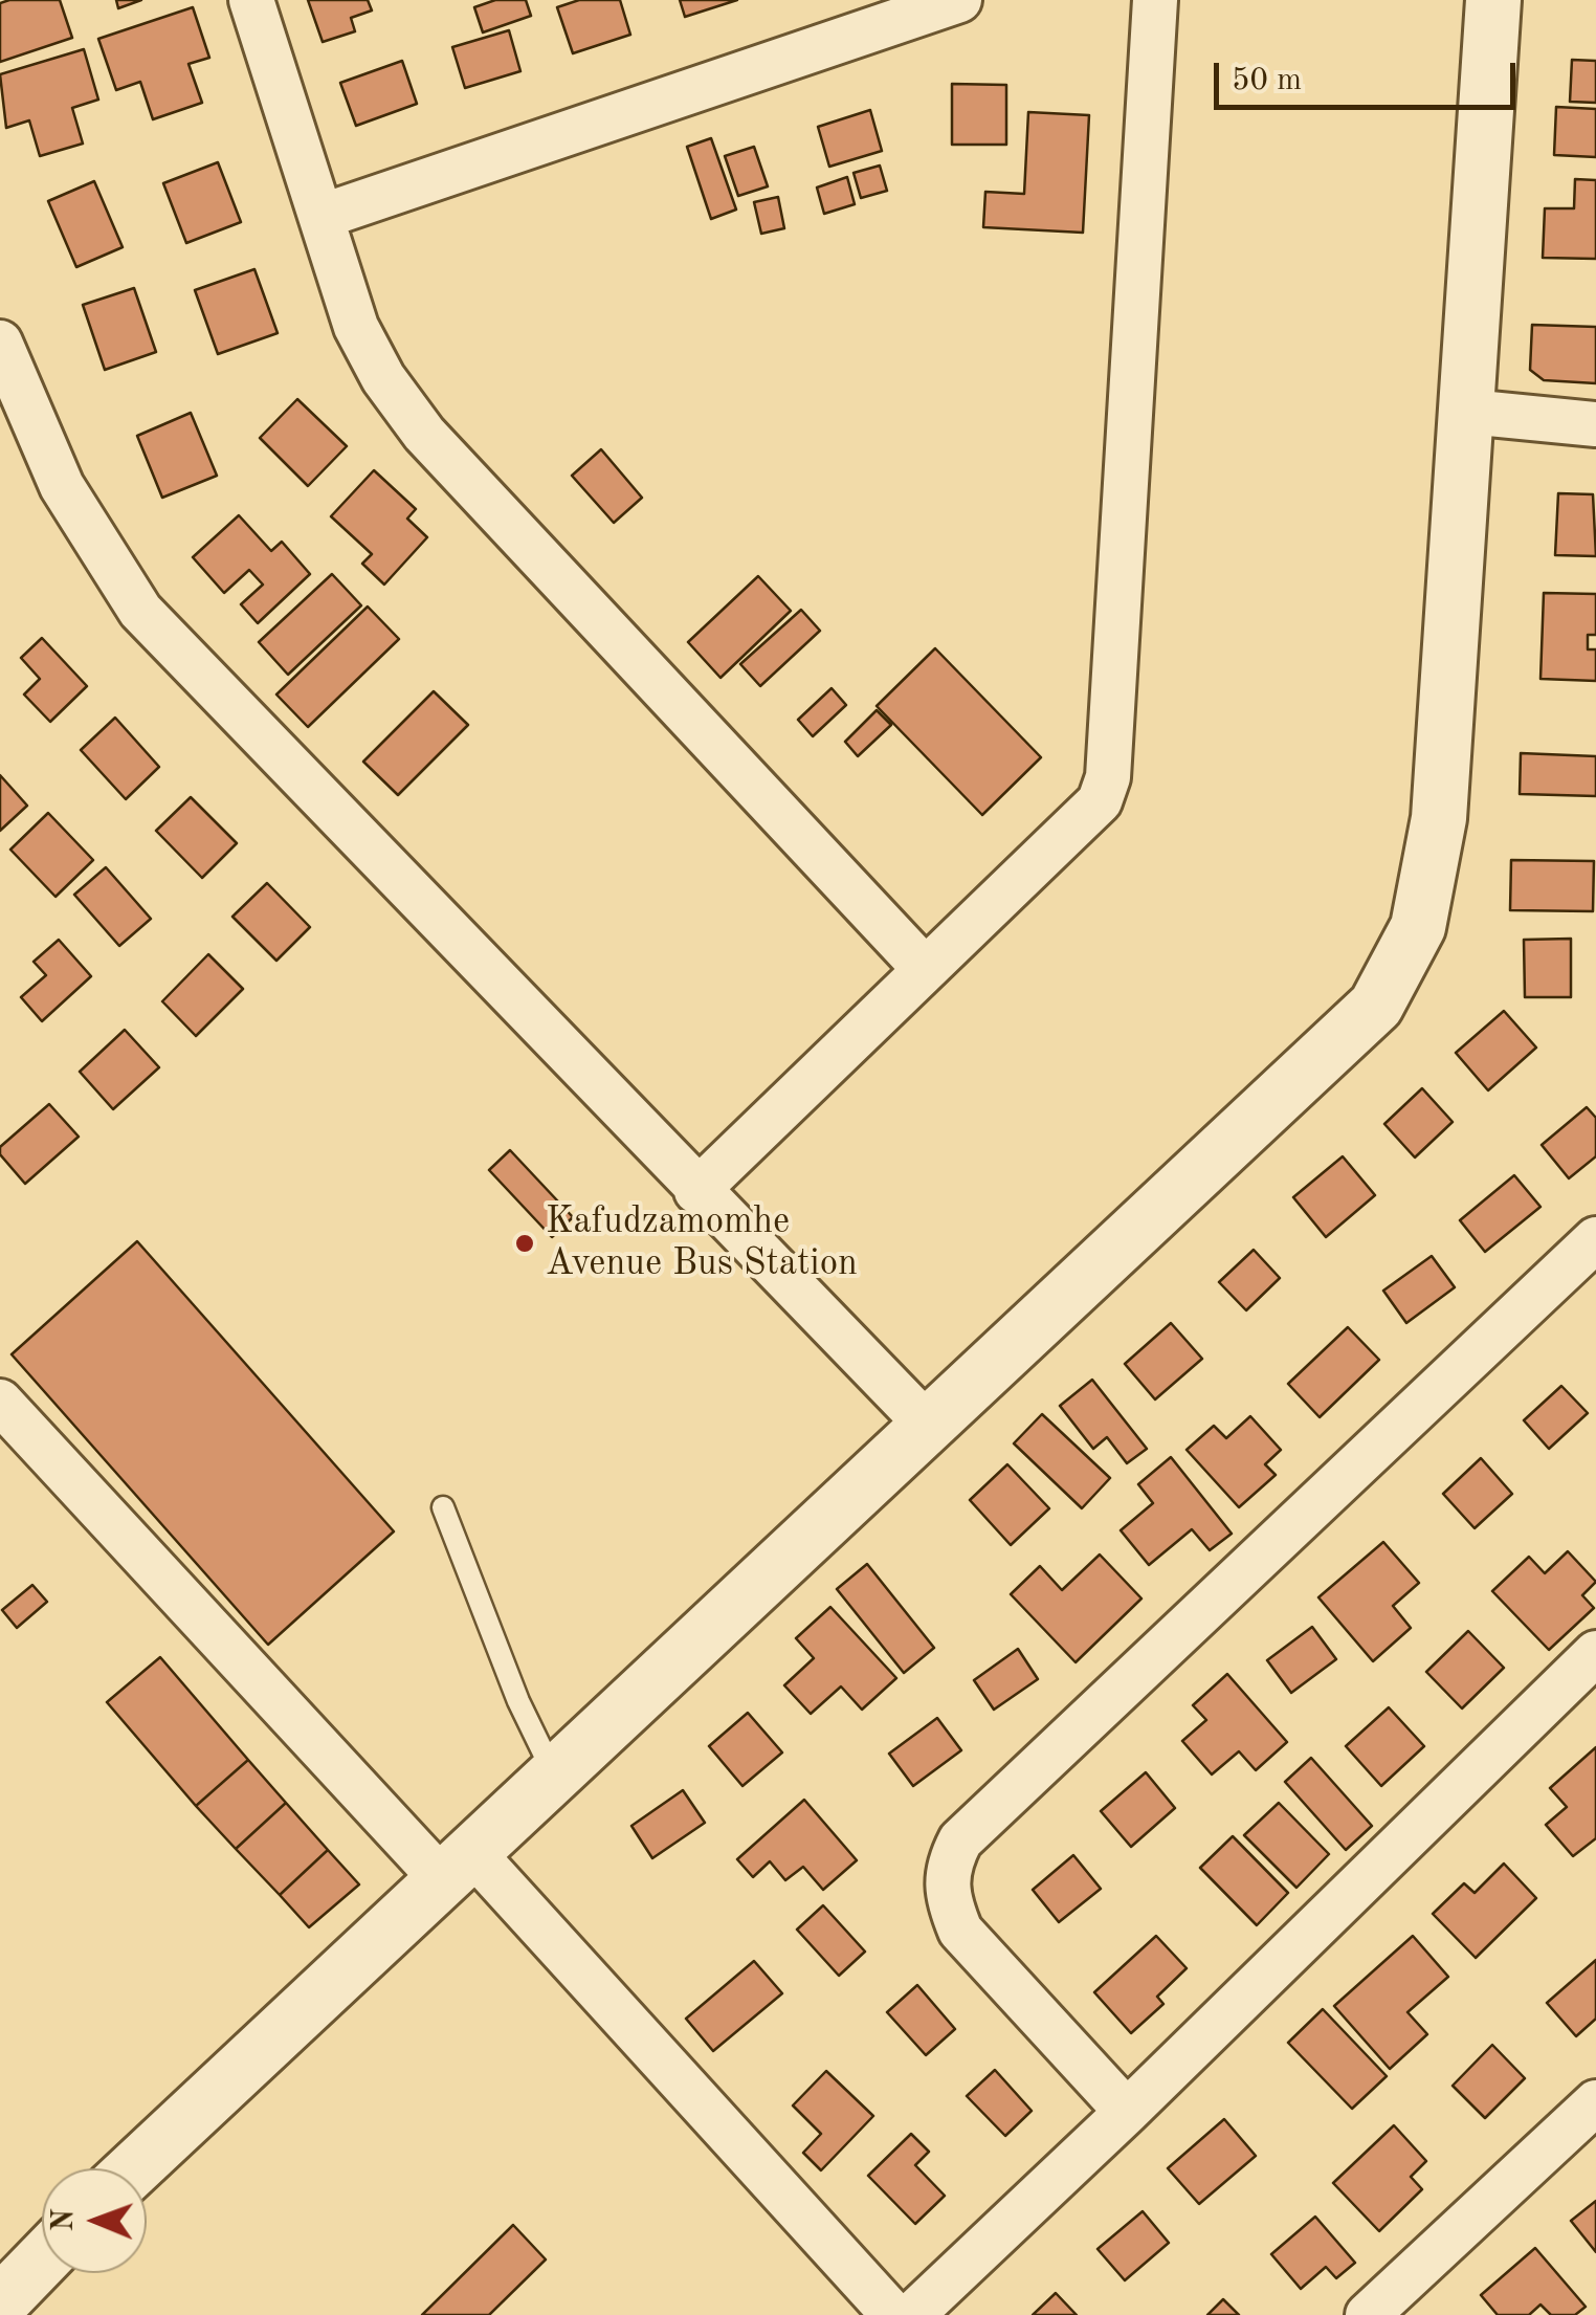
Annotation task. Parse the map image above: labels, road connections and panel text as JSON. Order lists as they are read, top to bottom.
{
  "places": ["Kafudzamomhe Avenue Bus Station"],
  "scale_bar": "50 m",
  "north": "left"
}
